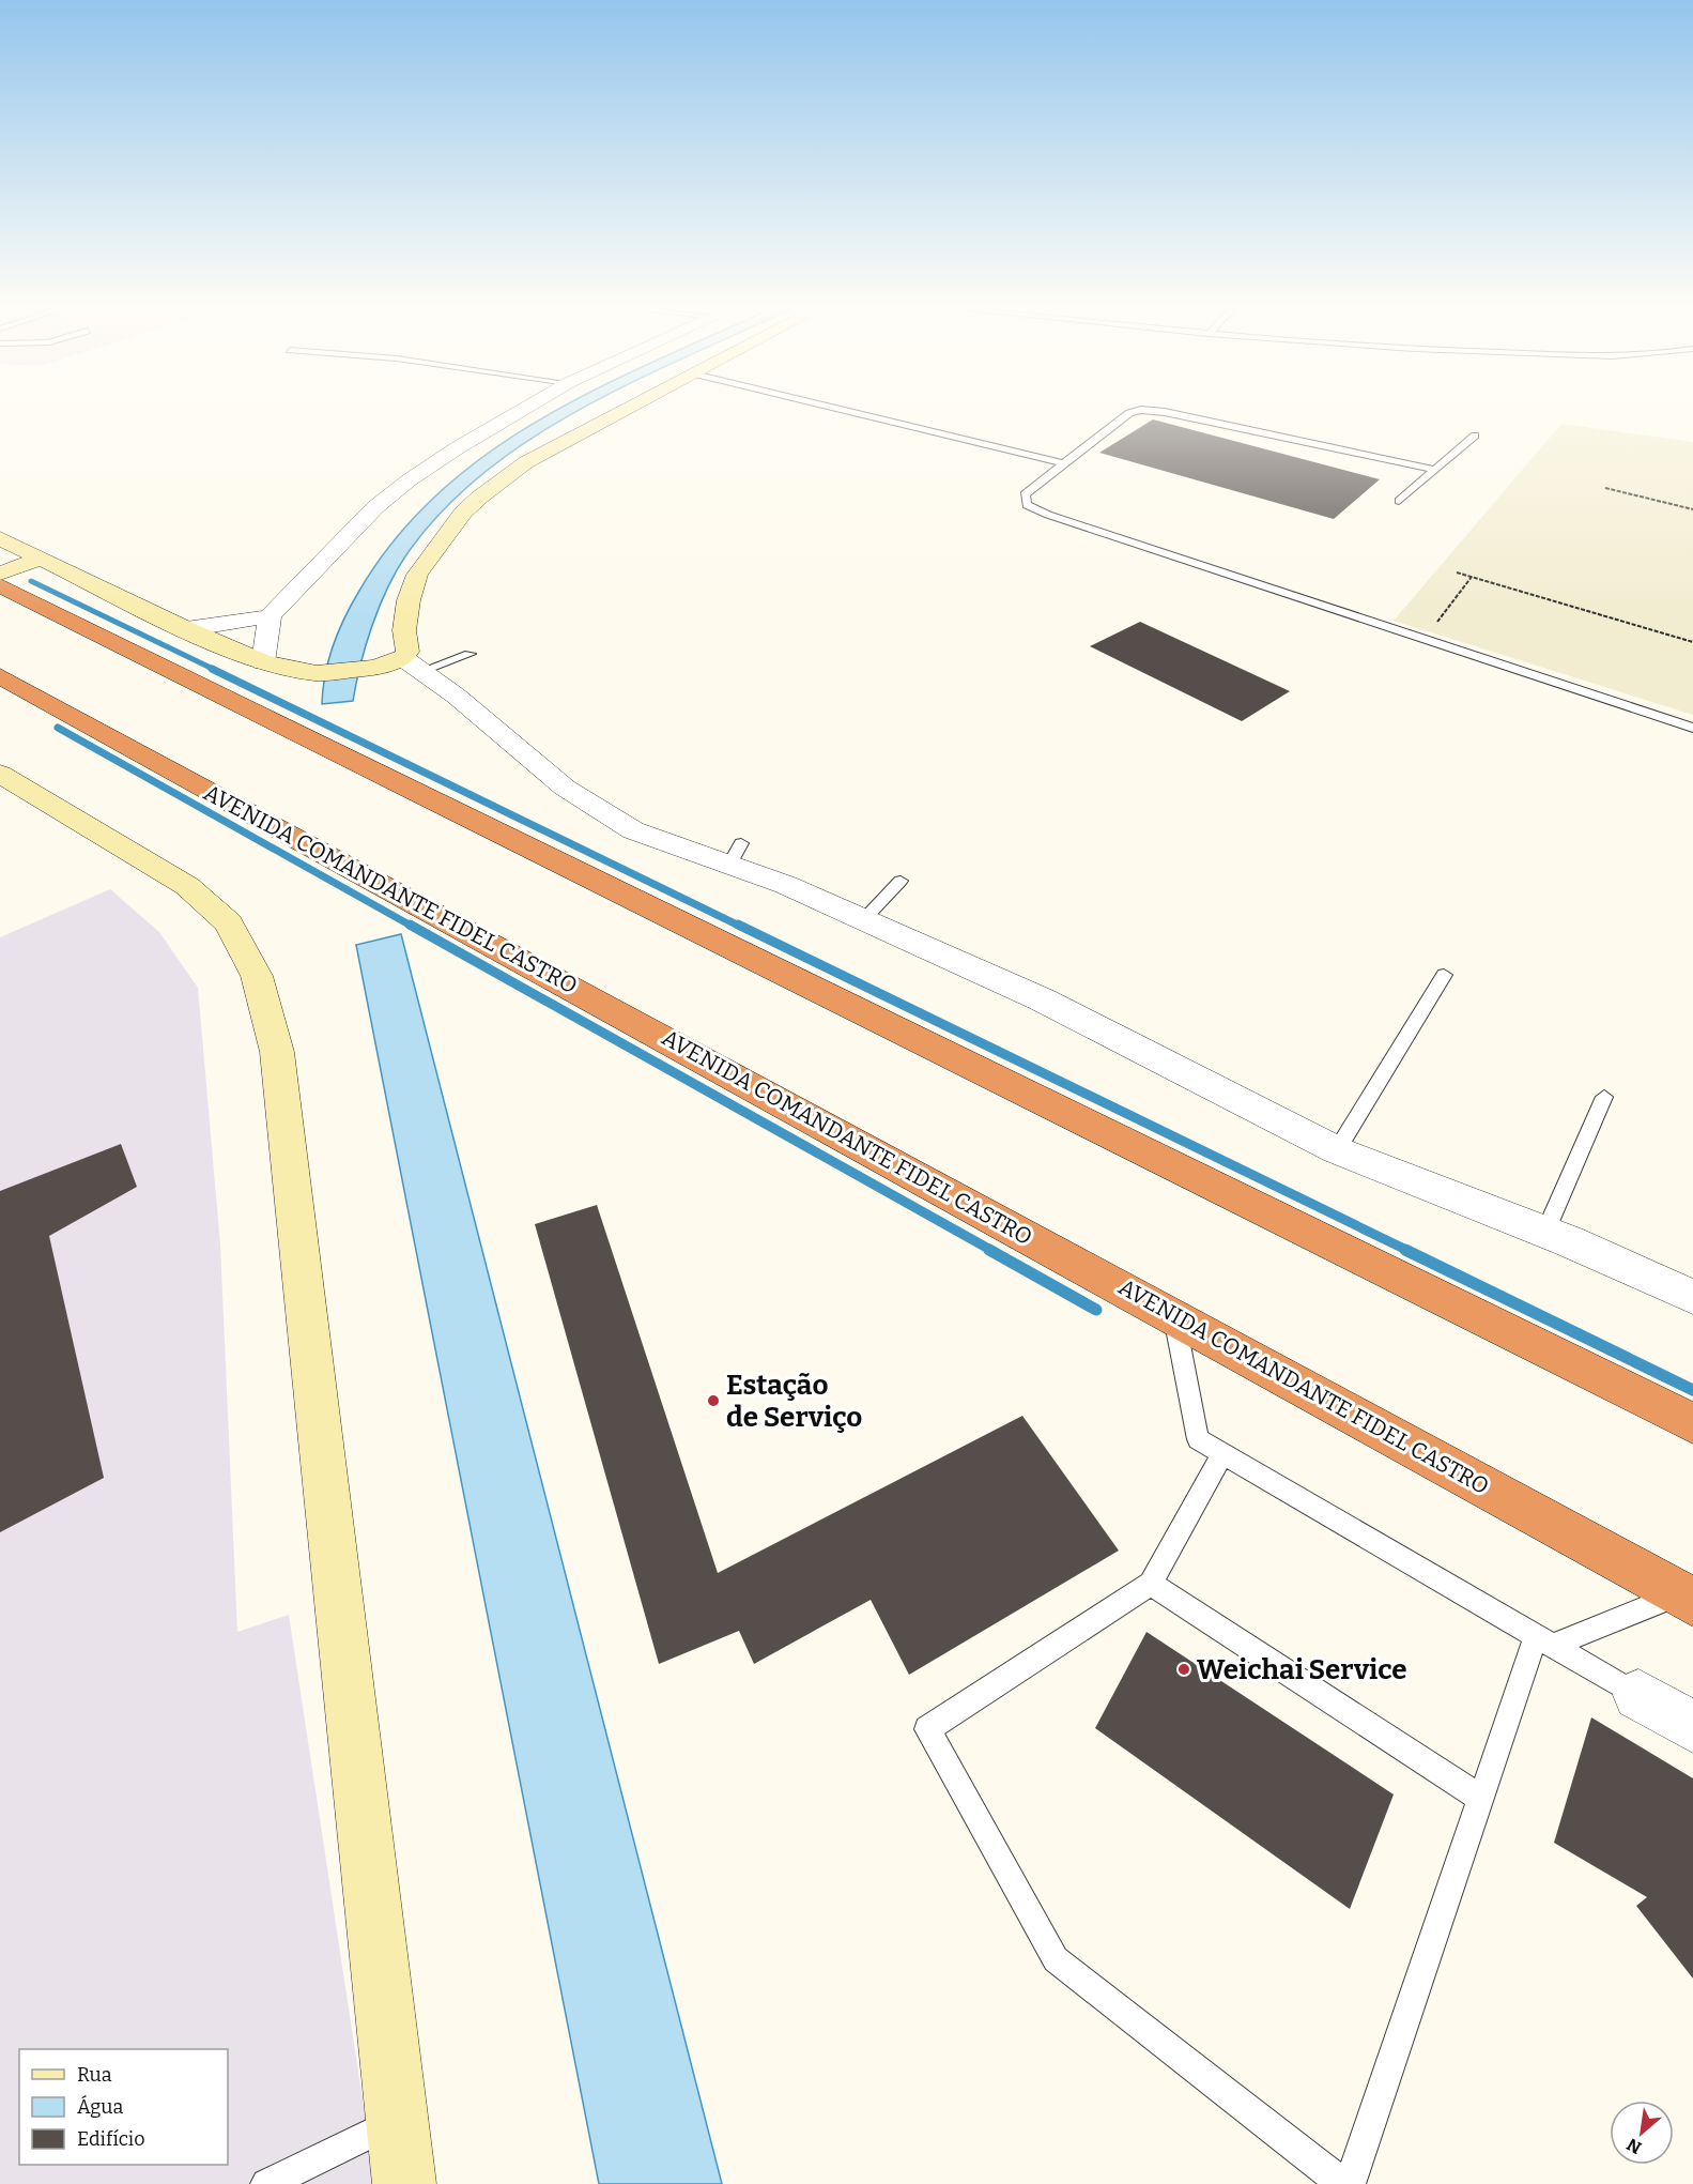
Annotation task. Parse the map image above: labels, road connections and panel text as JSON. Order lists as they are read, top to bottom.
{
  "streets": {
    "highway": ["AVENIDA COMANDANTE FIDEL CASTRO"]
  },
  "places": ["Estação de Serviço", "Weichai Service"],
  "legend": ["Rua", "Água", "Edifício"],
  "north": "bottom left"
}
